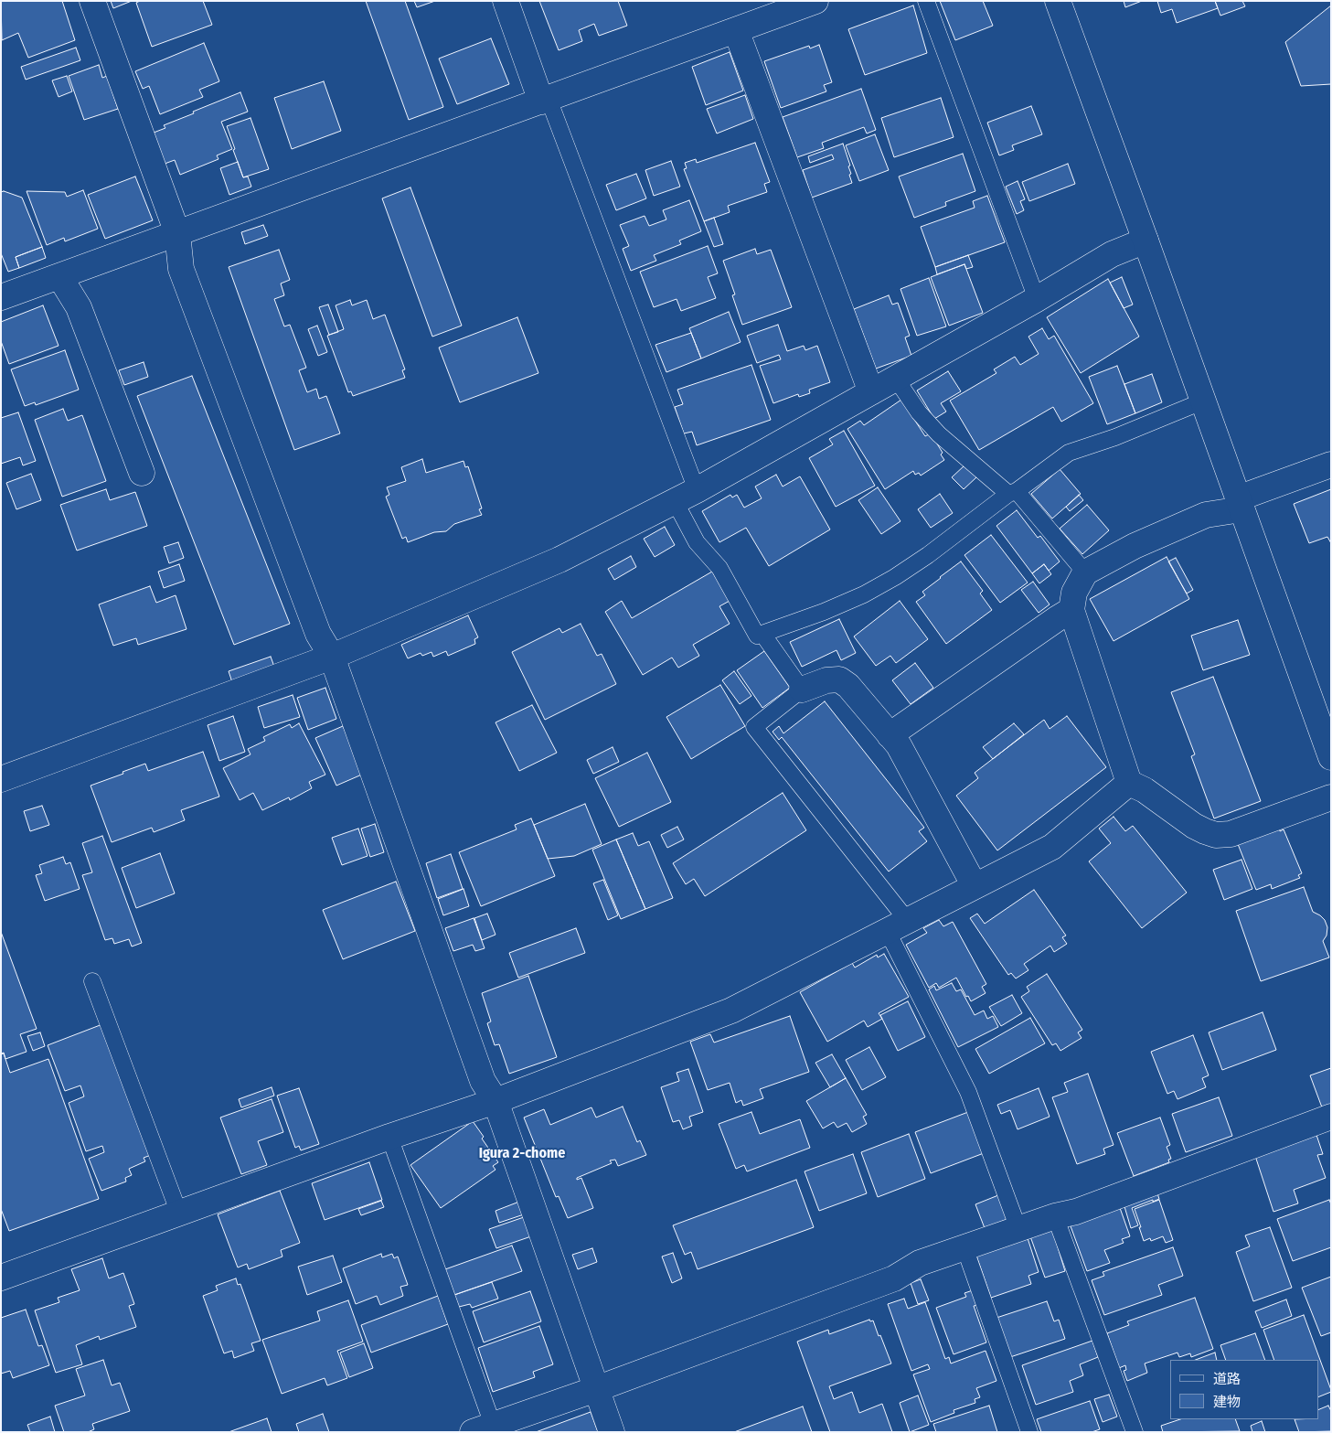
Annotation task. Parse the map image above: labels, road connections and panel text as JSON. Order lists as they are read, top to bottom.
{
  "districts": ["Igura 2-chome"],
  "legend": ["道路", "建物"]
}
